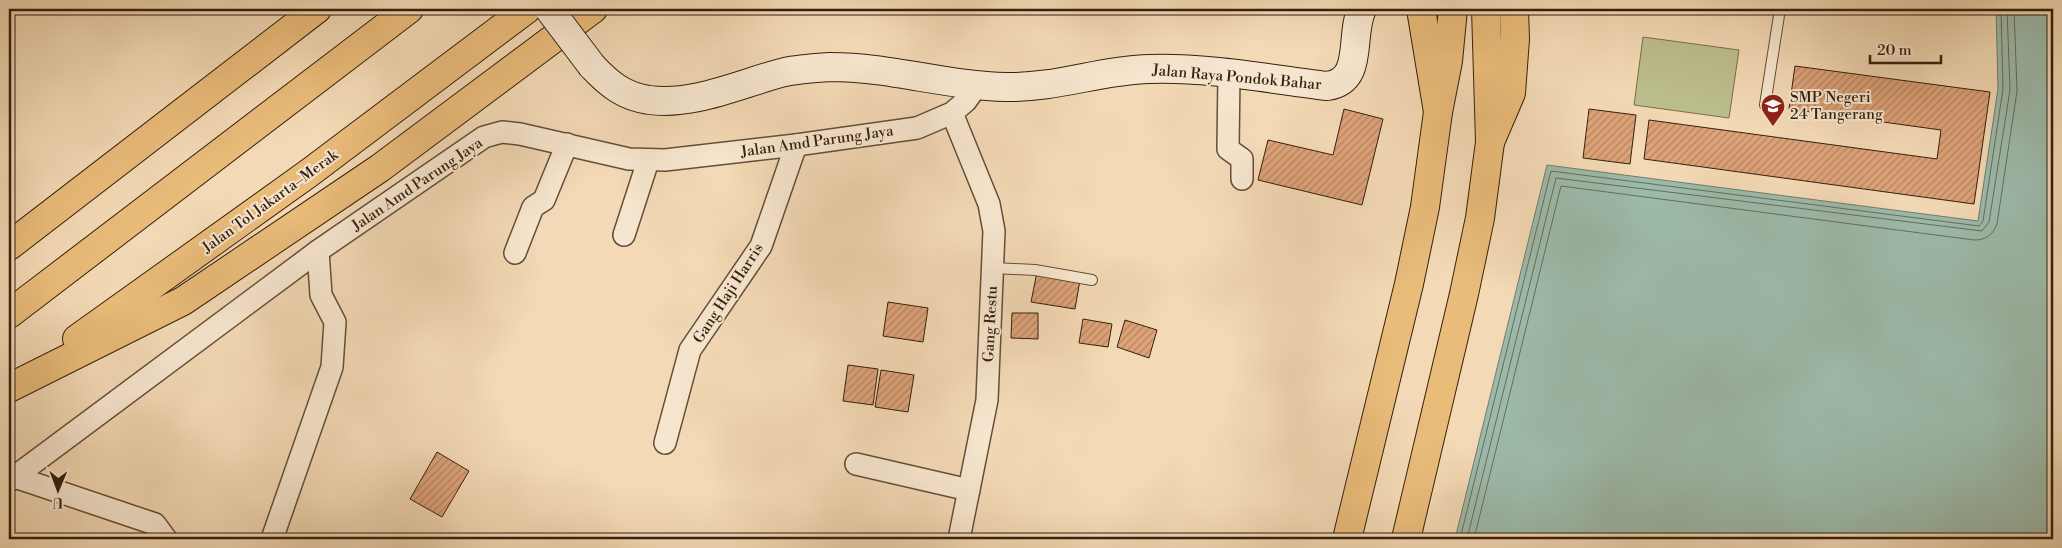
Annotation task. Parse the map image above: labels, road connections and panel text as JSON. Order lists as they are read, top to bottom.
{
  "streets": {
    "main road": ["Jalan Tol Jakarta–Merak"],
    "street": [
      "Jalan Raya Pondok Bahar",
      "Jalan Amd Parung Jaya",
      "Gang Haji Harris",
      "Gang Restu"
    ]
  },
  "crossings": [
    ["Jalan Raya Pondok Bahar", "Jalan Amd Parung Jaya"],
    ["Jalan Amd Parung Jaya", "Gang Haji Harris"],
    ["Jalan Amd Parung Jaya", "Gang Restu"]
  ],
  "places": {
    "school or university": ["SMP Negeri 24 Tangerang"]
  },
  "scale_bar": "20 m",
  "north": "bottom"
}
